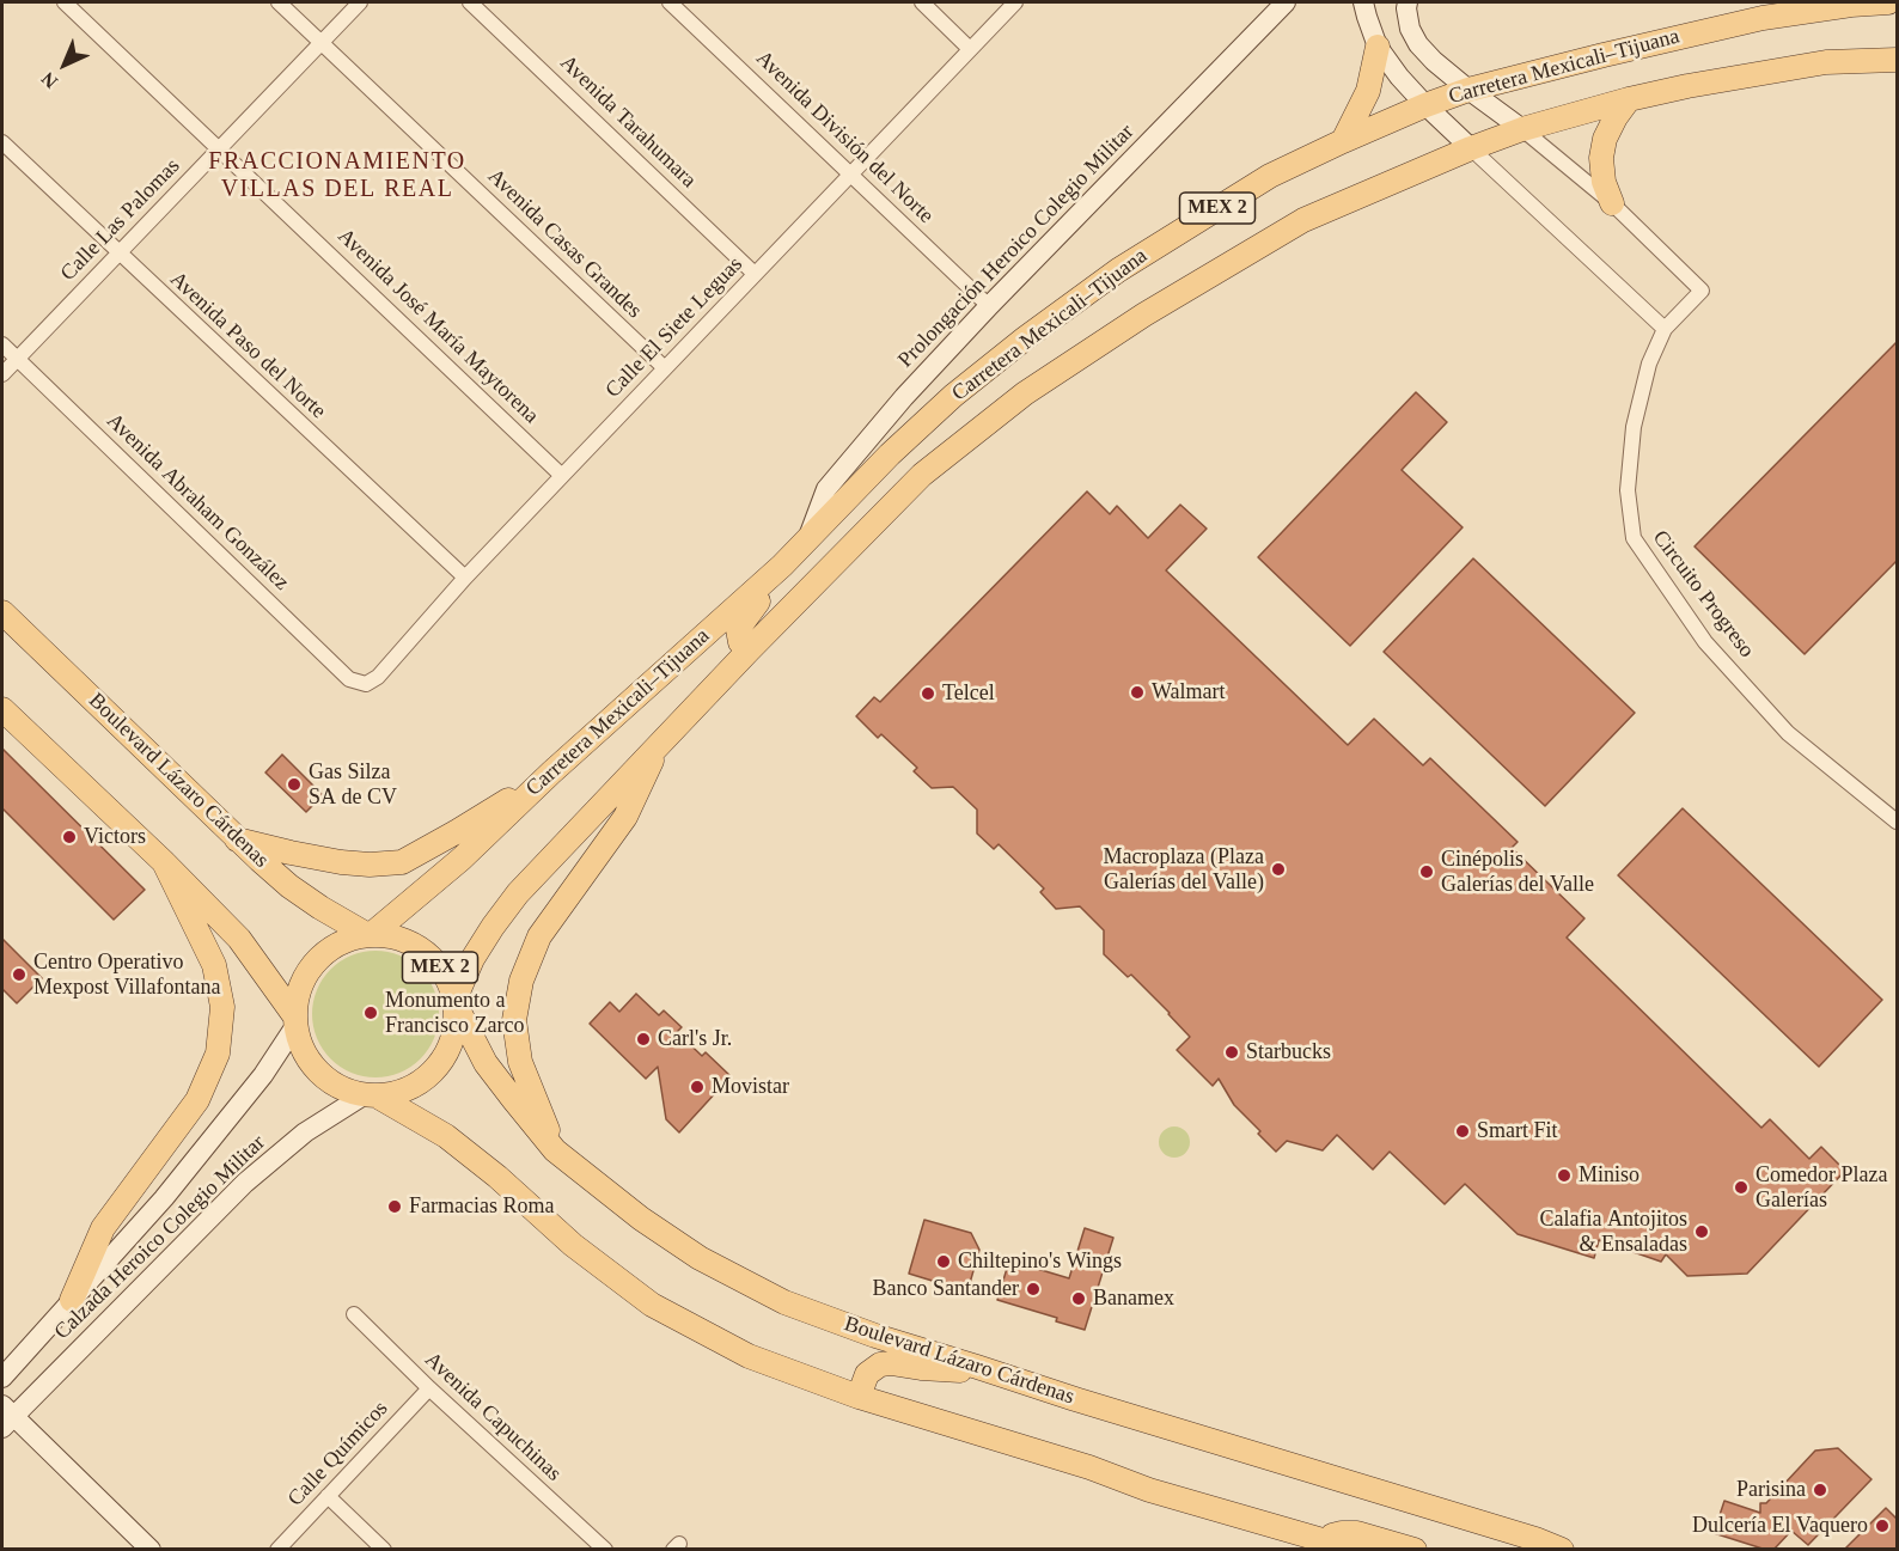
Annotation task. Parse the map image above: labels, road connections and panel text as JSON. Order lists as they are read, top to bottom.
{
  "streets": {
    "main road": [
      "Carretera Mexicali–Tijuana",
      "MEX 2",
      "Prolongación Heroico Colegio Militar",
      "Boulevard Lázaro Cárdenas",
      "Calzada Heroico Colegio Militar"
    ],
    "street": [
      "Avenida Tarahumara",
      "Avenida División del Norte",
      "Calle Las Palomas",
      "Avenida Casas Grandes",
      "Avenida José María Maytorena",
      "Calle El Siete Leguas",
      "Avenida Paso del Norte",
      "Avenida Abraham González",
      "Circuito Progreso",
      "Avenida Capuchinas",
      "Calle Químicos"
    ]
  },
  "crossings": [
    ["Carretera Mexicali–Tijuana", "MEX 2"],
    ["Carretera Mexicali–Tijuana", "Prolongación Heroico Colegio Militar"],
    ["Carretera Mexicali–Tijuana", "Circuito Progreso"],
    ["Carretera Mexicali–Tijuana", "Boulevard Lázaro Cárdenas"],
    ["Carretera Mexicali–Tijuana", "Calzada Heroico Colegio Militar"],
    ["Avenida Tarahumara", "Calle El Siete Leguas"],
    ["Avenida División del Norte", "Prolongación Heroico Colegio Militar"],
    ["Avenida División del Norte", "Calle El Siete Leguas"],
    ["MEX 2", "Boulevard Lázaro Cárdenas"],
    ["MEX 2", "Calzada Heroico Colegio Militar"],
    ["Calle Las Palomas", "Avenida Casas Grandes"],
    ["Calle Las Palomas", "Avenida José María Maytorena"],
    ["Calle Las Palomas", "Avenida Paso del Norte"],
    ["Calle Las Palomas", "Avenida Abraham González"],
    ["Avenida Casas Grandes", "Calle El Siete Leguas"],
    ["Avenida José María Maytorena", "Calle El Siete Leguas"],
    ["Calle El Siete Leguas", "Avenida Paso del Norte"],
    ["Calle El Siete Leguas", "Avenida Abraham González"],
    ["Boulevard Lázaro Cárdenas", "Calzada Heroico Colegio Militar"],
    ["Avenida Capuchinas", "Calle Químicos"]
  ],
  "districts": ["FRACCIONAMIENTO VILLAS DEL REAL"],
  "places": [
    "Walmart",
    "Telcel",
    "Gas Silza SA de CV",
    "Victors",
    "Macroplaza (Plaza Galerías del Valle)",
    "Cinépolis Galerías del Valle",
    "Centro Operativo Mexpost Villafontana",
    "Monumento a Francisco Zarco",
    "Carl's Jr.",
    "Starbucks",
    "Movistar",
    "Smart Fit",
    "Miniso",
    "Comedor Plaza Galerías",
    "Farmacias Roma",
    "Calafia Antojitos & Ensaladas",
    "Chiltepino's Wings",
    "Banco Santander",
    "Banamex",
    "Parisina",
    "Dulcería El Vaquero"
  ],
  "north": "bottom left"
}
